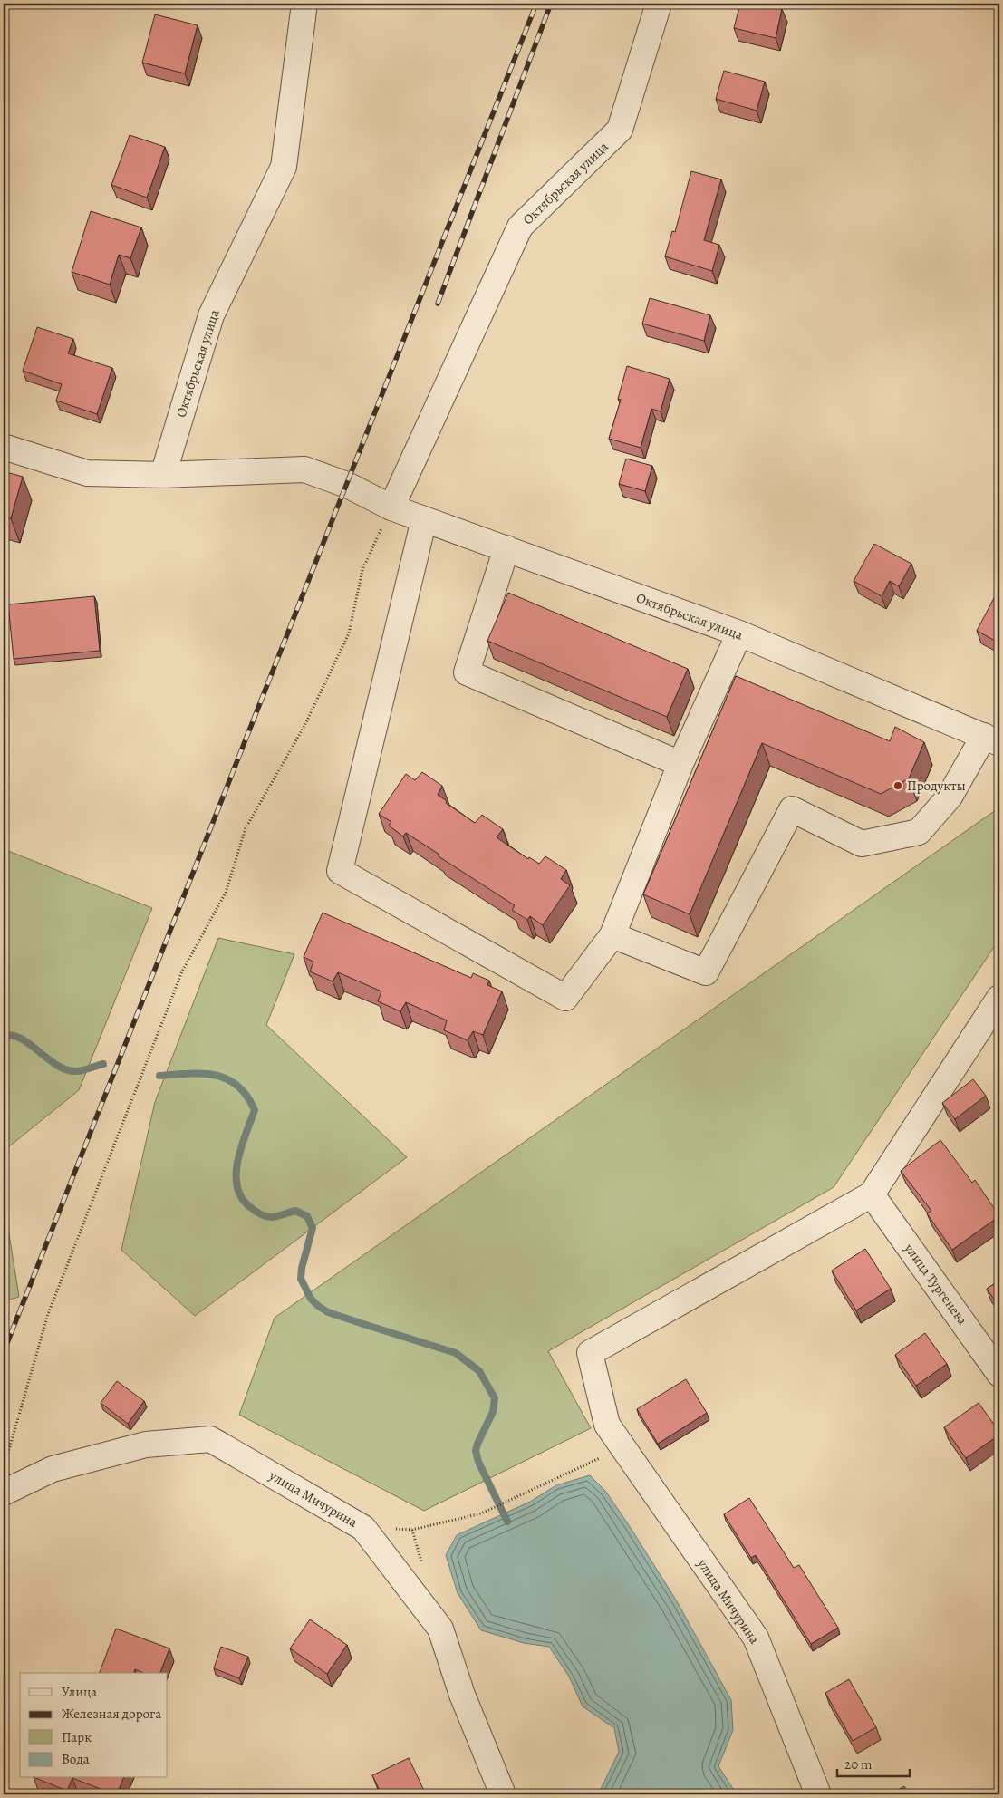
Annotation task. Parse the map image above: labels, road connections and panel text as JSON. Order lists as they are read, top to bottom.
{
  "streets": {
    "street": ["Октябрьская улица", "улица Тургенева", "улица Мичурина"]
  },
  "crossings": [
    ["улица Тургенева", "улица Мичурина"]
  ],
  "places": ["Продукты"],
  "legend": [
    "Улица",
    "Железная дорога",
    "Парк",
    "Вода"
  ],
  "scale_bar": "20 m"
}
